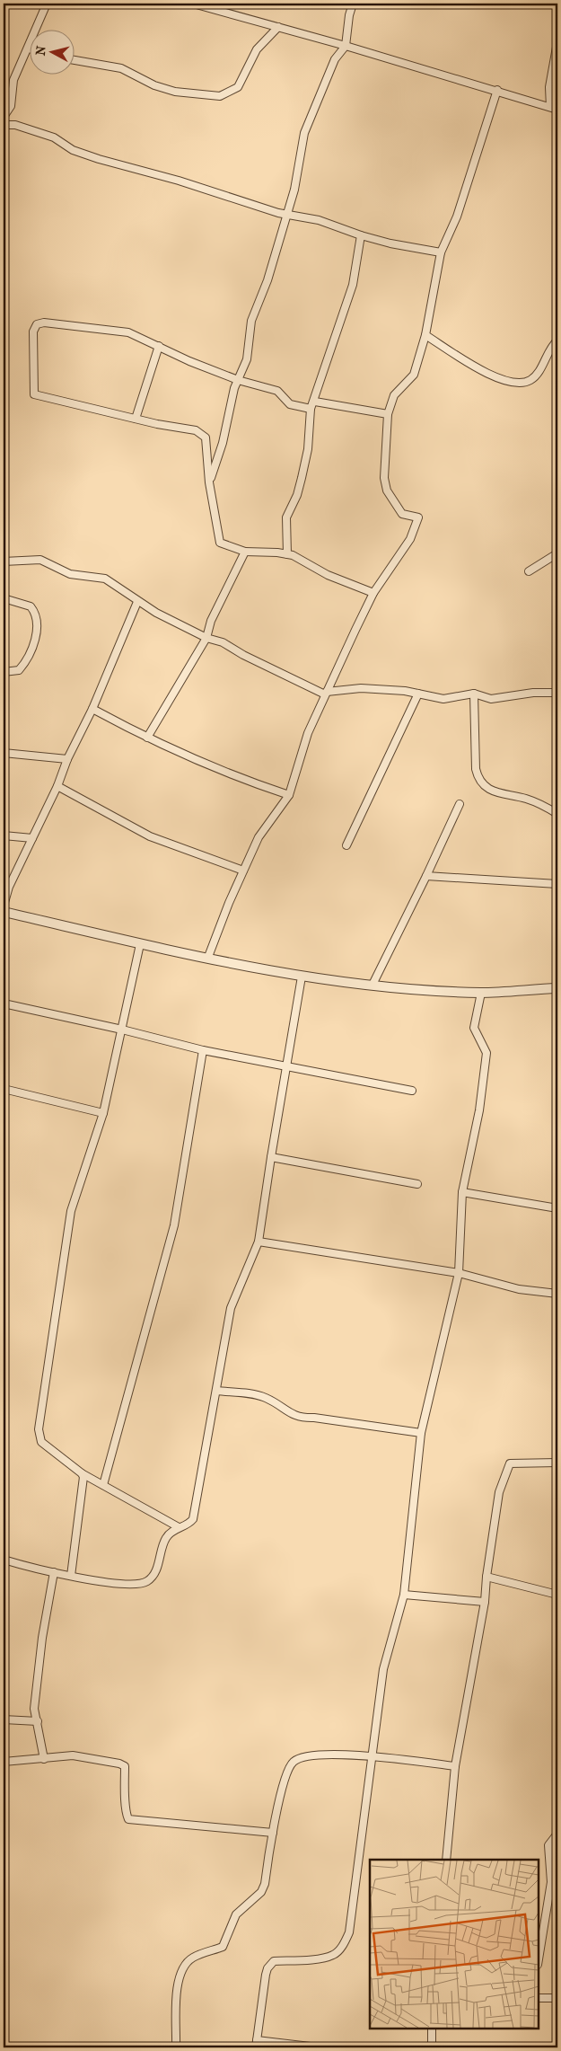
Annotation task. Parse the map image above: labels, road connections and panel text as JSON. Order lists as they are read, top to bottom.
{
  "north": "left"
}
